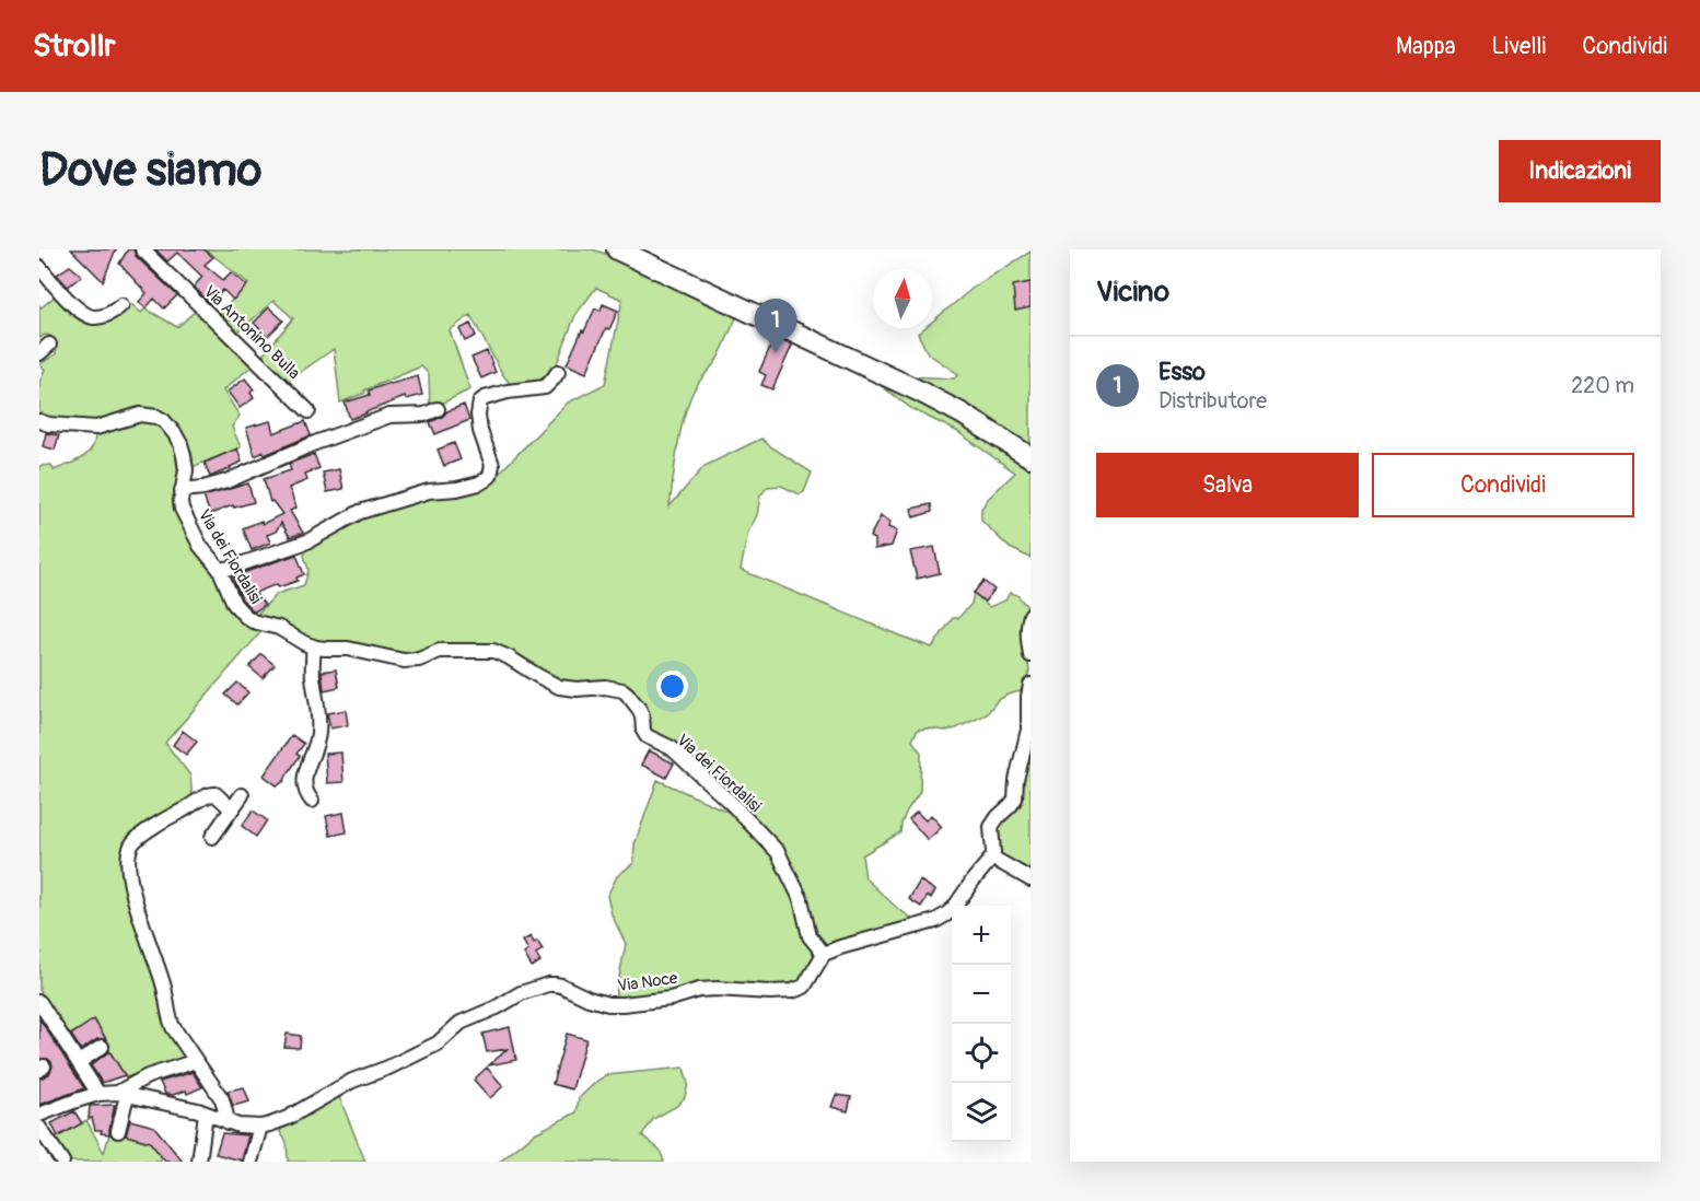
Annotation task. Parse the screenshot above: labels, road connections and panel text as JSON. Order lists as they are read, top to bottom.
{
  "streets": {
    "street": ["Via Antonino Bulla", "Via dei Fiordalisi", "Via Noce"]
  },
  "crossings": [
    ["Via dei Fiordalisi", "Via Noce"]
  ],
  "north": "top",
  "page": {
    "header": "Strollr",
    "nav": ["Mappa", "Livelli", "Condividi"],
    "buttons": [
      "Indicazioni",
      ["Salva", "Condividi"]
    ],
    "title": "Dove siamo",
    "heading": "Vicino",
    "pins": "1",
    "list": [
      {
        "mark": "1",
        "name": "Esso",
        "note": "Distributore",
        "value": "220 m"
      }
    ],
    "map_buttons": ["+", "−"]
  }
}
